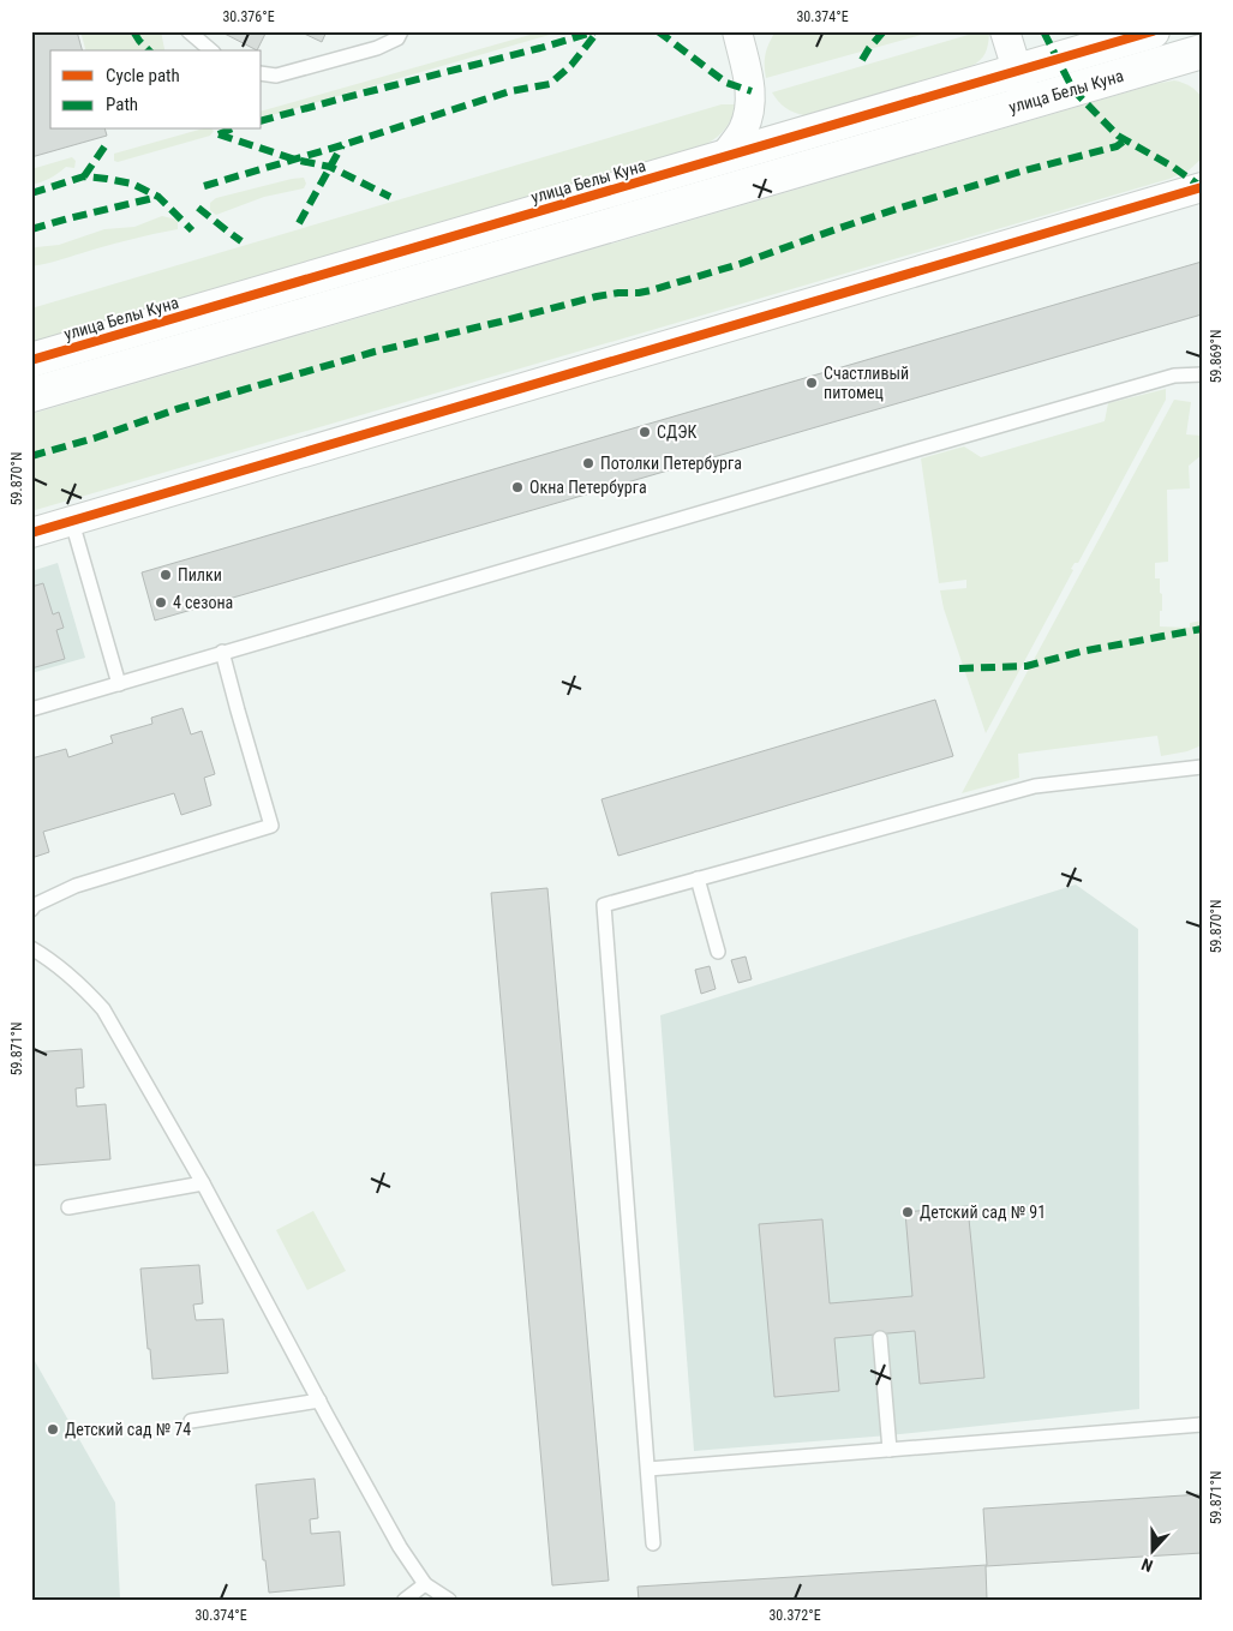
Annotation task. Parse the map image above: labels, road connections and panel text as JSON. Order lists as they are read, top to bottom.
{
  "streets": {
    "street": ["улица Белы Куна"]
  },
  "places": [
    "Счастливый питомец",
    "СДЭК",
    "Потолки Петербурга",
    "Окна Петербурга",
    "Пилки",
    "4 сезона",
    "Детский сад № 91",
    "Детский сад № 74"
  ],
  "legend": ["Cycle path", "Path"],
  "north": "bottom",
  "coordinates": [
    "30.376°E",
    "30.374°E",
    "59.869°N",
    "59.870°N",
    "59.871°N",
    "30.372°E"
  ]
}
